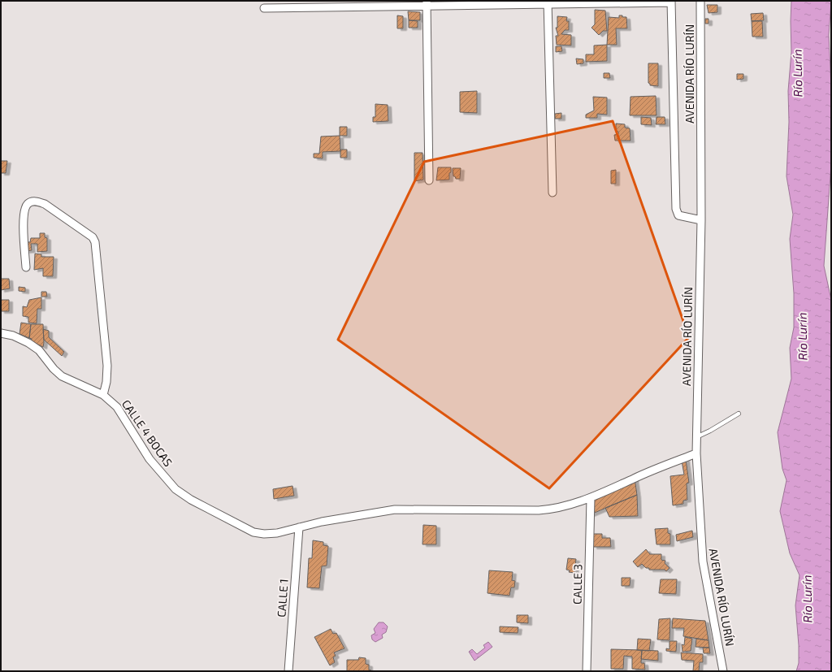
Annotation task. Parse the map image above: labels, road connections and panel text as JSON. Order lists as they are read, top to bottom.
{
  "streets": {
    "street": [
      "AVENIDA RÍO LURÍN",
      "CALLE 4 BOCAS",
      "CALLE 3",
      "CALLE 1"
    ]
  },
  "crossings": [
    ["AVENIDA RÍO LURÍN", "CALLE 4 BOCAS"],
    ["CALLE 4 BOCAS", "CALLE 3"],
    ["CALLE 4 BOCAS", "CALLE 1"]
  ],
  "water": ["Río Lurín"]
}
